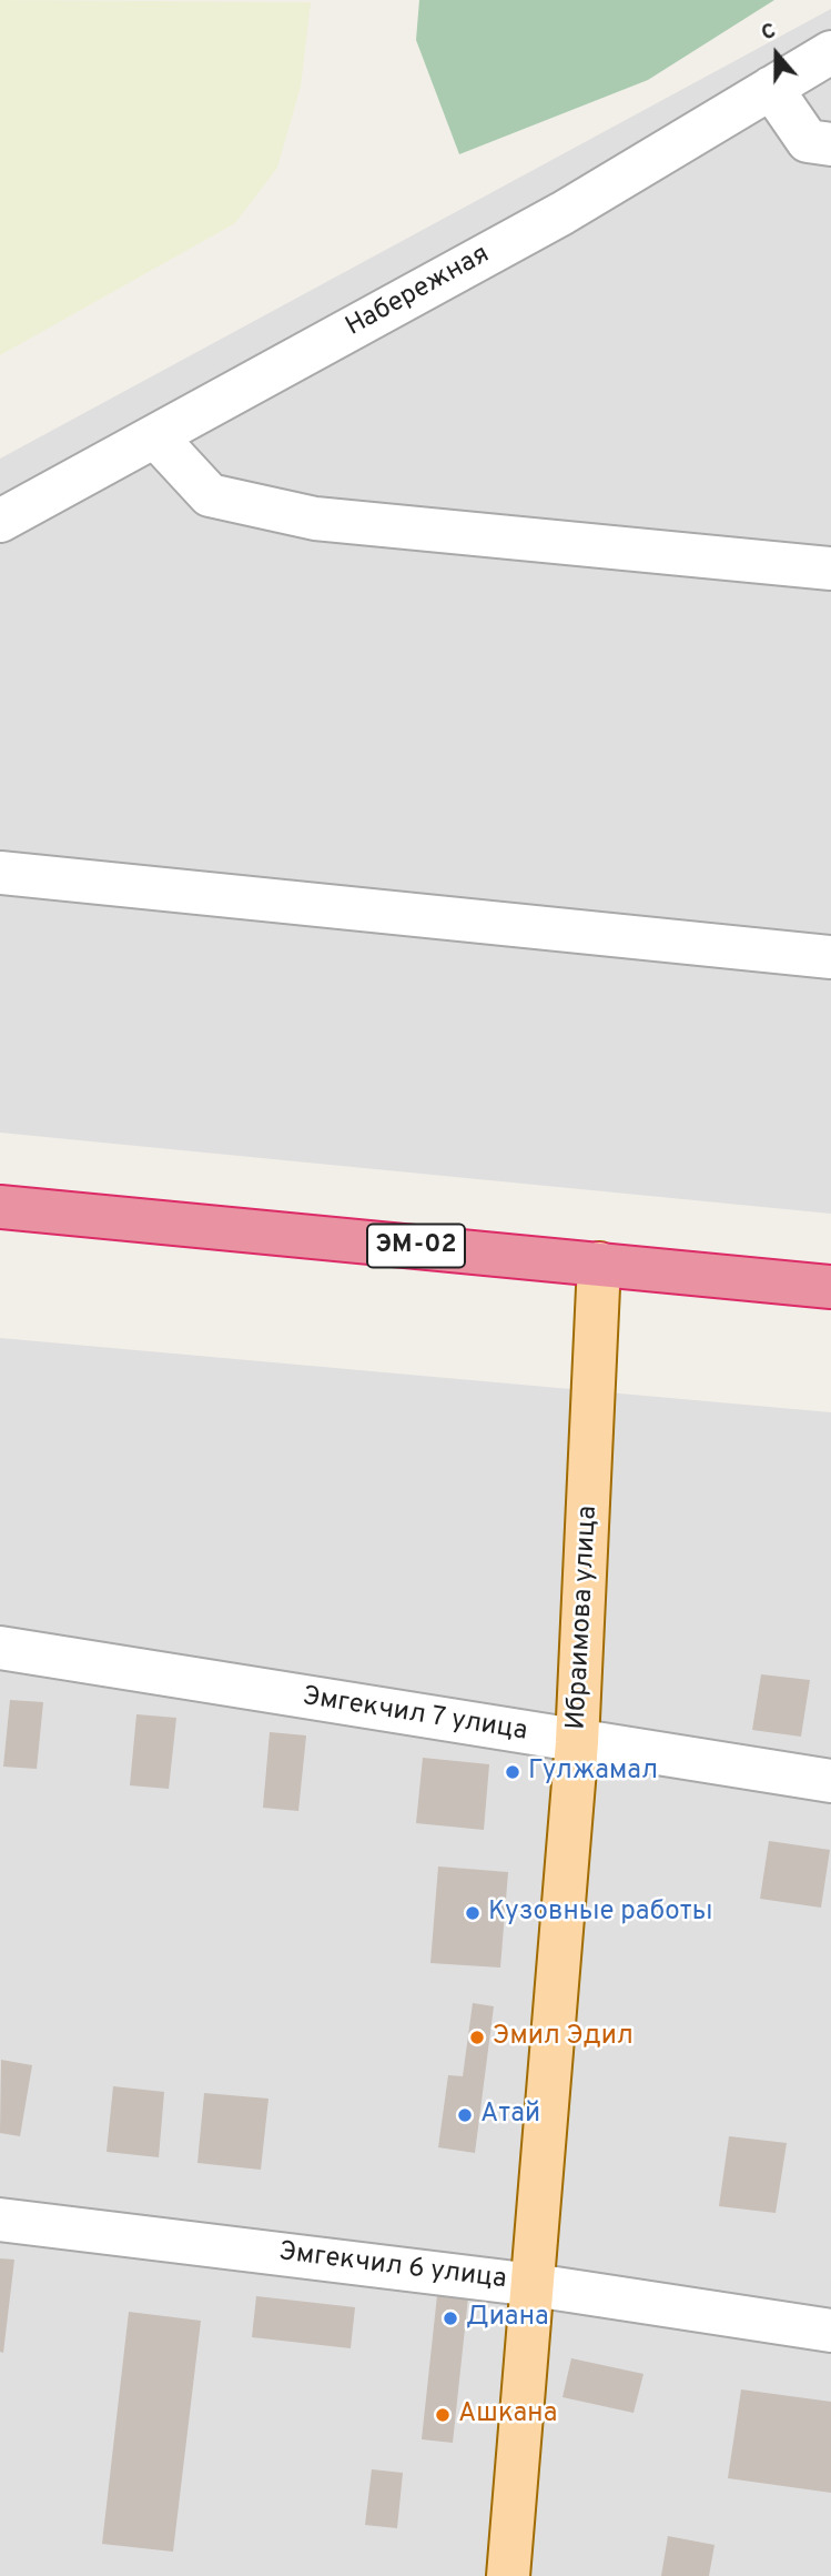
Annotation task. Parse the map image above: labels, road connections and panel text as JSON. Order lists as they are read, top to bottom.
{
  "streets": {
    "highway": ["ЭМ-02"],
    "main road": ["Ибраимова улица"],
    "street": ["Набережная", "Эмгекчил 7 улица", "Эмгекчил 6 улица"]
  },
  "crossings": [
    ["ЭМ-02", "Ибраимова улица"],
    ["Ибраимова улица", "Эмгекчил 7 улица"],
    ["Ибраимова улица", "Эмгекчил 6 улица"]
  ],
  "places": [
    "Гулжамал",
    "Кузовные работы",
    "Эмил Эдил",
    "Атай",
    "Диана",
    "Ашкана"
  ],
  "north": "top"
}
